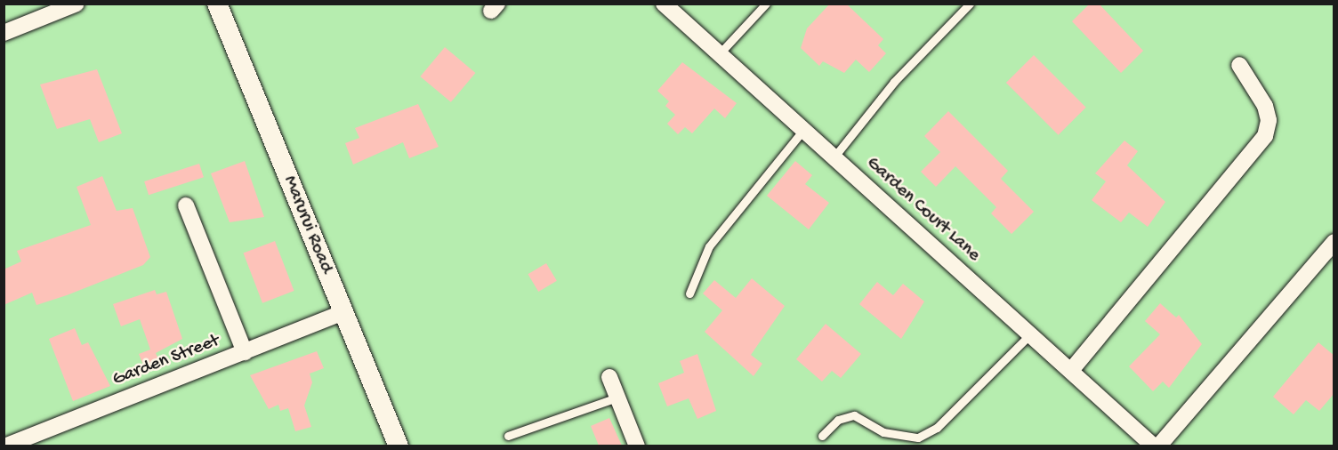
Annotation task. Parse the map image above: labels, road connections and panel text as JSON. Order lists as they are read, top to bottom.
{
  "streets": {
    "street": ["Garden Court Lane", "Marurui Road", "Garden Street"]
  },
  "crossings": [
    ["Marurui Road", "Garden Street"]
  ]
}
